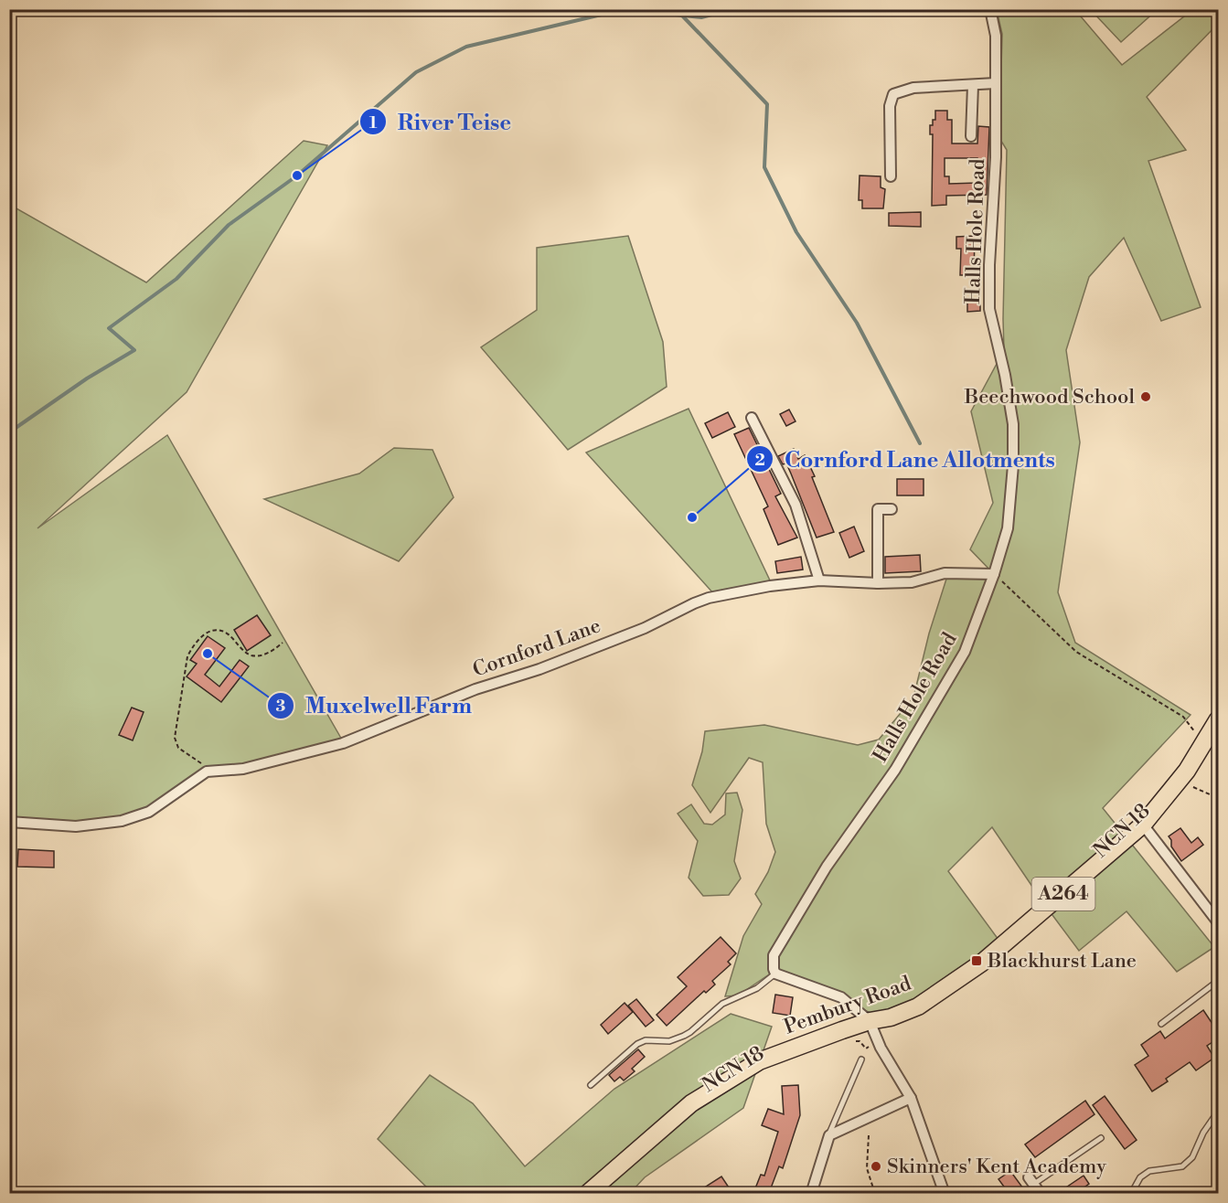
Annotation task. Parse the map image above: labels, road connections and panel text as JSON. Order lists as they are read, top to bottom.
{
  "streets": {
    "main road": ["A264", "Pembury Road"],
    "street": ["Halls Hole Road", "Cornford Lane"]
  },
  "crossings": [
    ["Halls Hole Road", "Cornford Lane"]
  ],
  "places": {
    "other": [
      "River Teise",
      "Beechwood School",
      "Cornford Lane Allotments",
      "Muxelwell Farm",
      "Skinners' Kent Academy"
    ],
    "transit": ["Blackhurst Lane"]
  }
}
